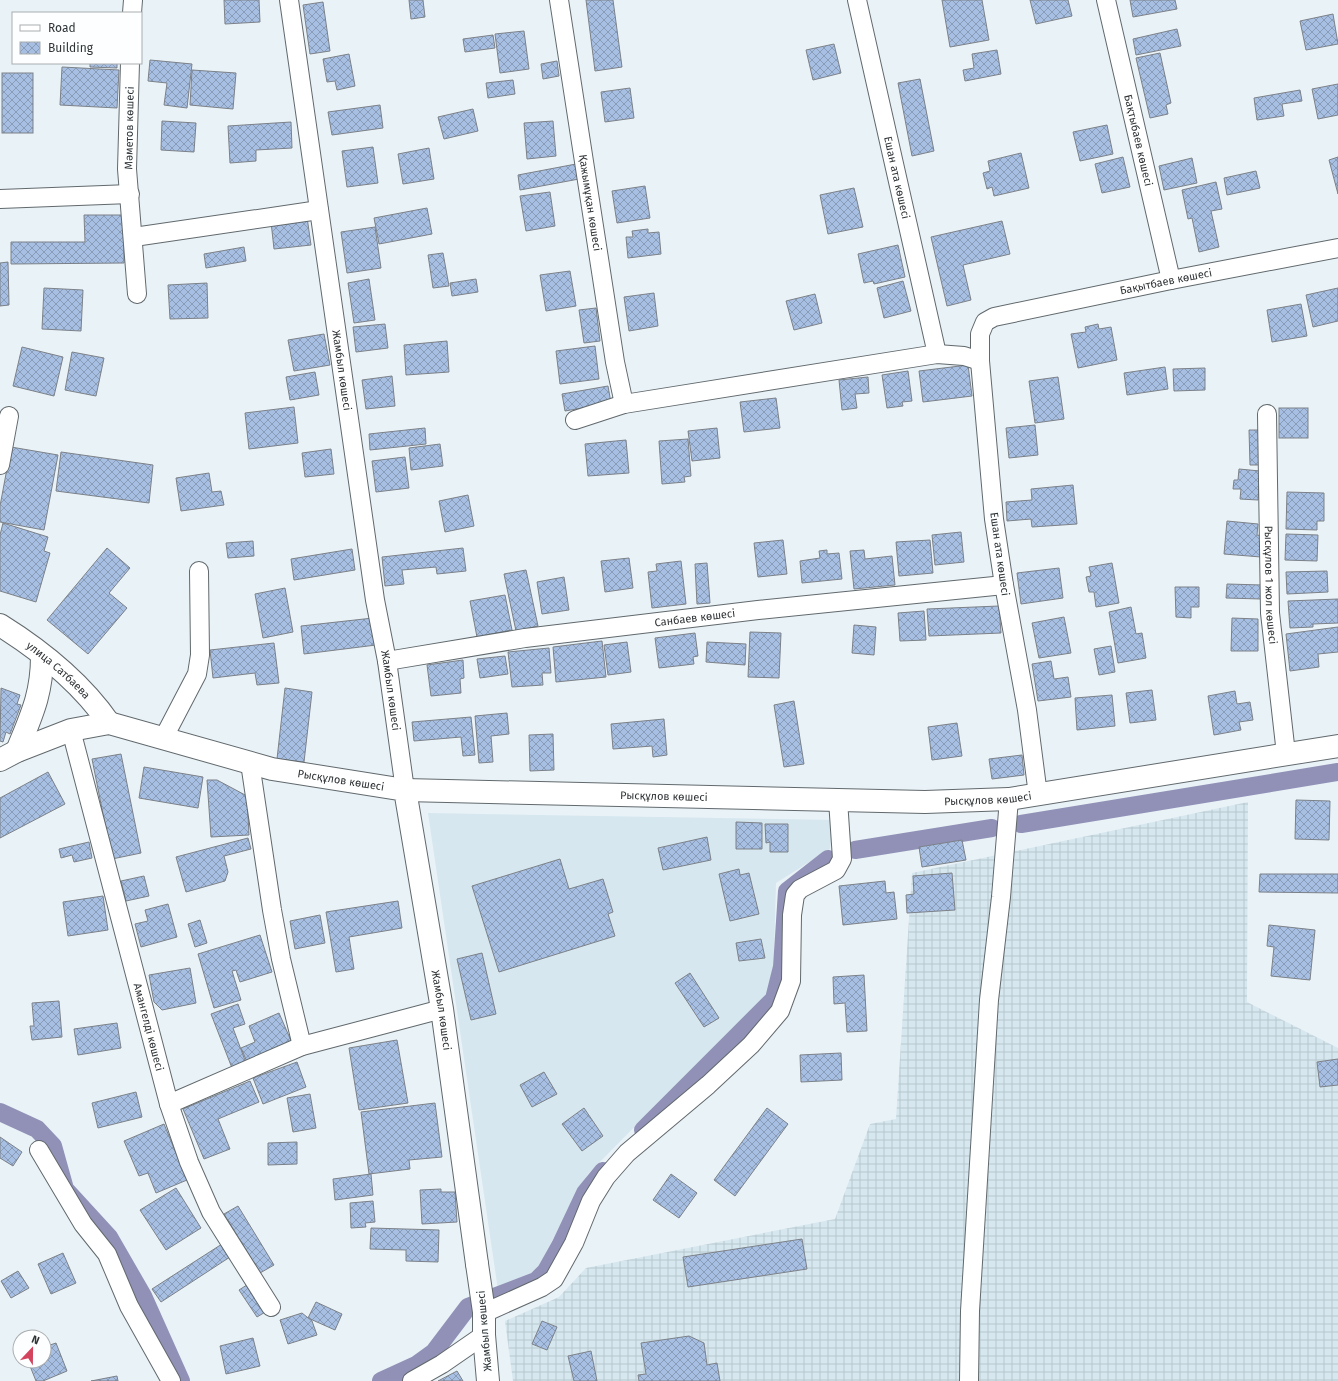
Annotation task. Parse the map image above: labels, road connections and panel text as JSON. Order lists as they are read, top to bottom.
{
  "streets": {
    "street": [
      "Мәметов көшесі",
      "Бақтыбаев көшесі",
      "Ешан ата көшесі",
      "Қажымұқан көшесі",
      "Бақытбаев көшесі",
      "Жамбыл көшесі",
      "Рысқұлов 1 жол көшесі",
      "Санбаев көшесі",
      "улица Сатбаева",
      "Рысқұлов көшесі",
      "Амангелді көшесі"
    ]
  },
  "crossings": [
    ["Бақтыбаев көшесі", "Бақытбаев көшесі"],
    ["Ешан ата көшесі", "Бақытбаев көшесі"],
    ["Ешан ата көшесі", "Санбаев көшесі"],
    ["Ешан ата көшесі", "Рысқұлов көшесі"],
    ["Жамбыл көшесі", "Санбаев көшесі"],
    ["Жамбыл көшесі", "Рысқұлов көшесі"],
    ["Рысқұлов 1 жол көшесі", "Рысқұлов көшесі"],
    ["улица Сатбаева", "Рысқұлов көшесі"],
    ["Рысқұлов көшесі", "Амангелді көшесі"]
  ],
  "legend": ["Road", "Building"],
  "north": "top"
}
